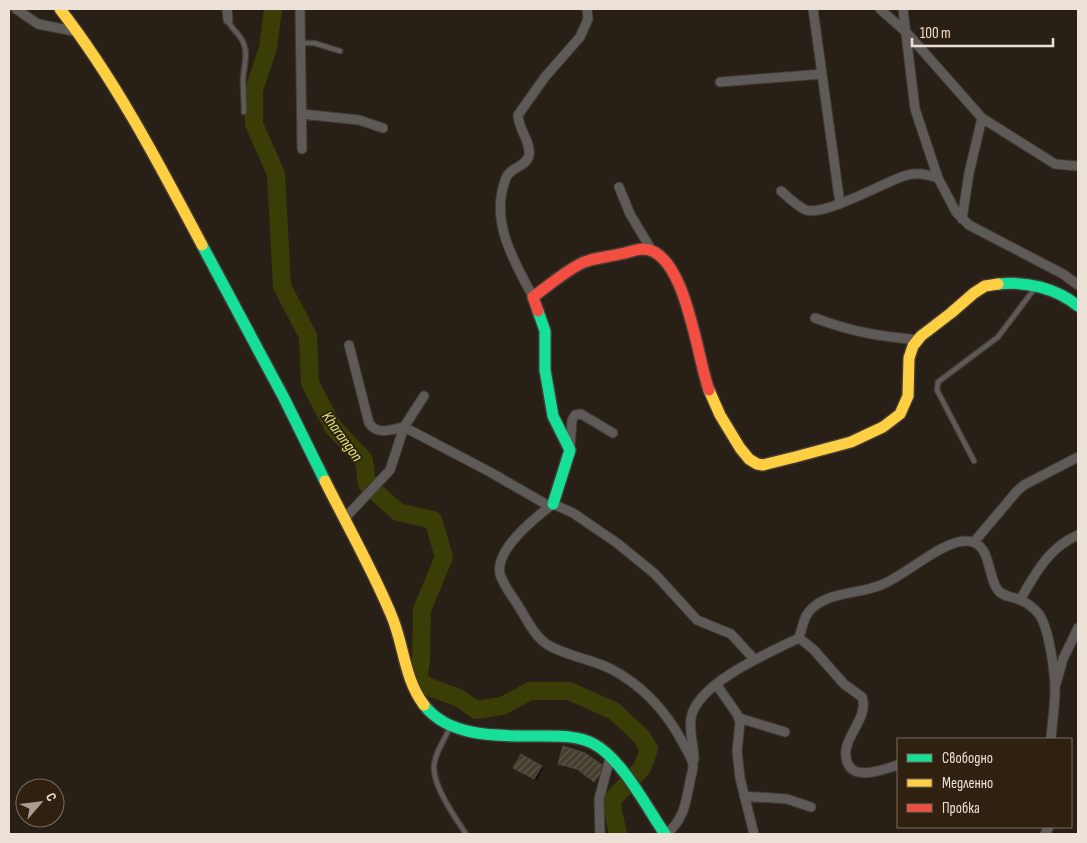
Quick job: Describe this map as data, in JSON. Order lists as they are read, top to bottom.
{
  "water": ["Kharangon"],
  "legend": ["Свободно", "Медленно", "Пробка"],
  "scale_bar": "100 m",
  "north": "top right"
}
